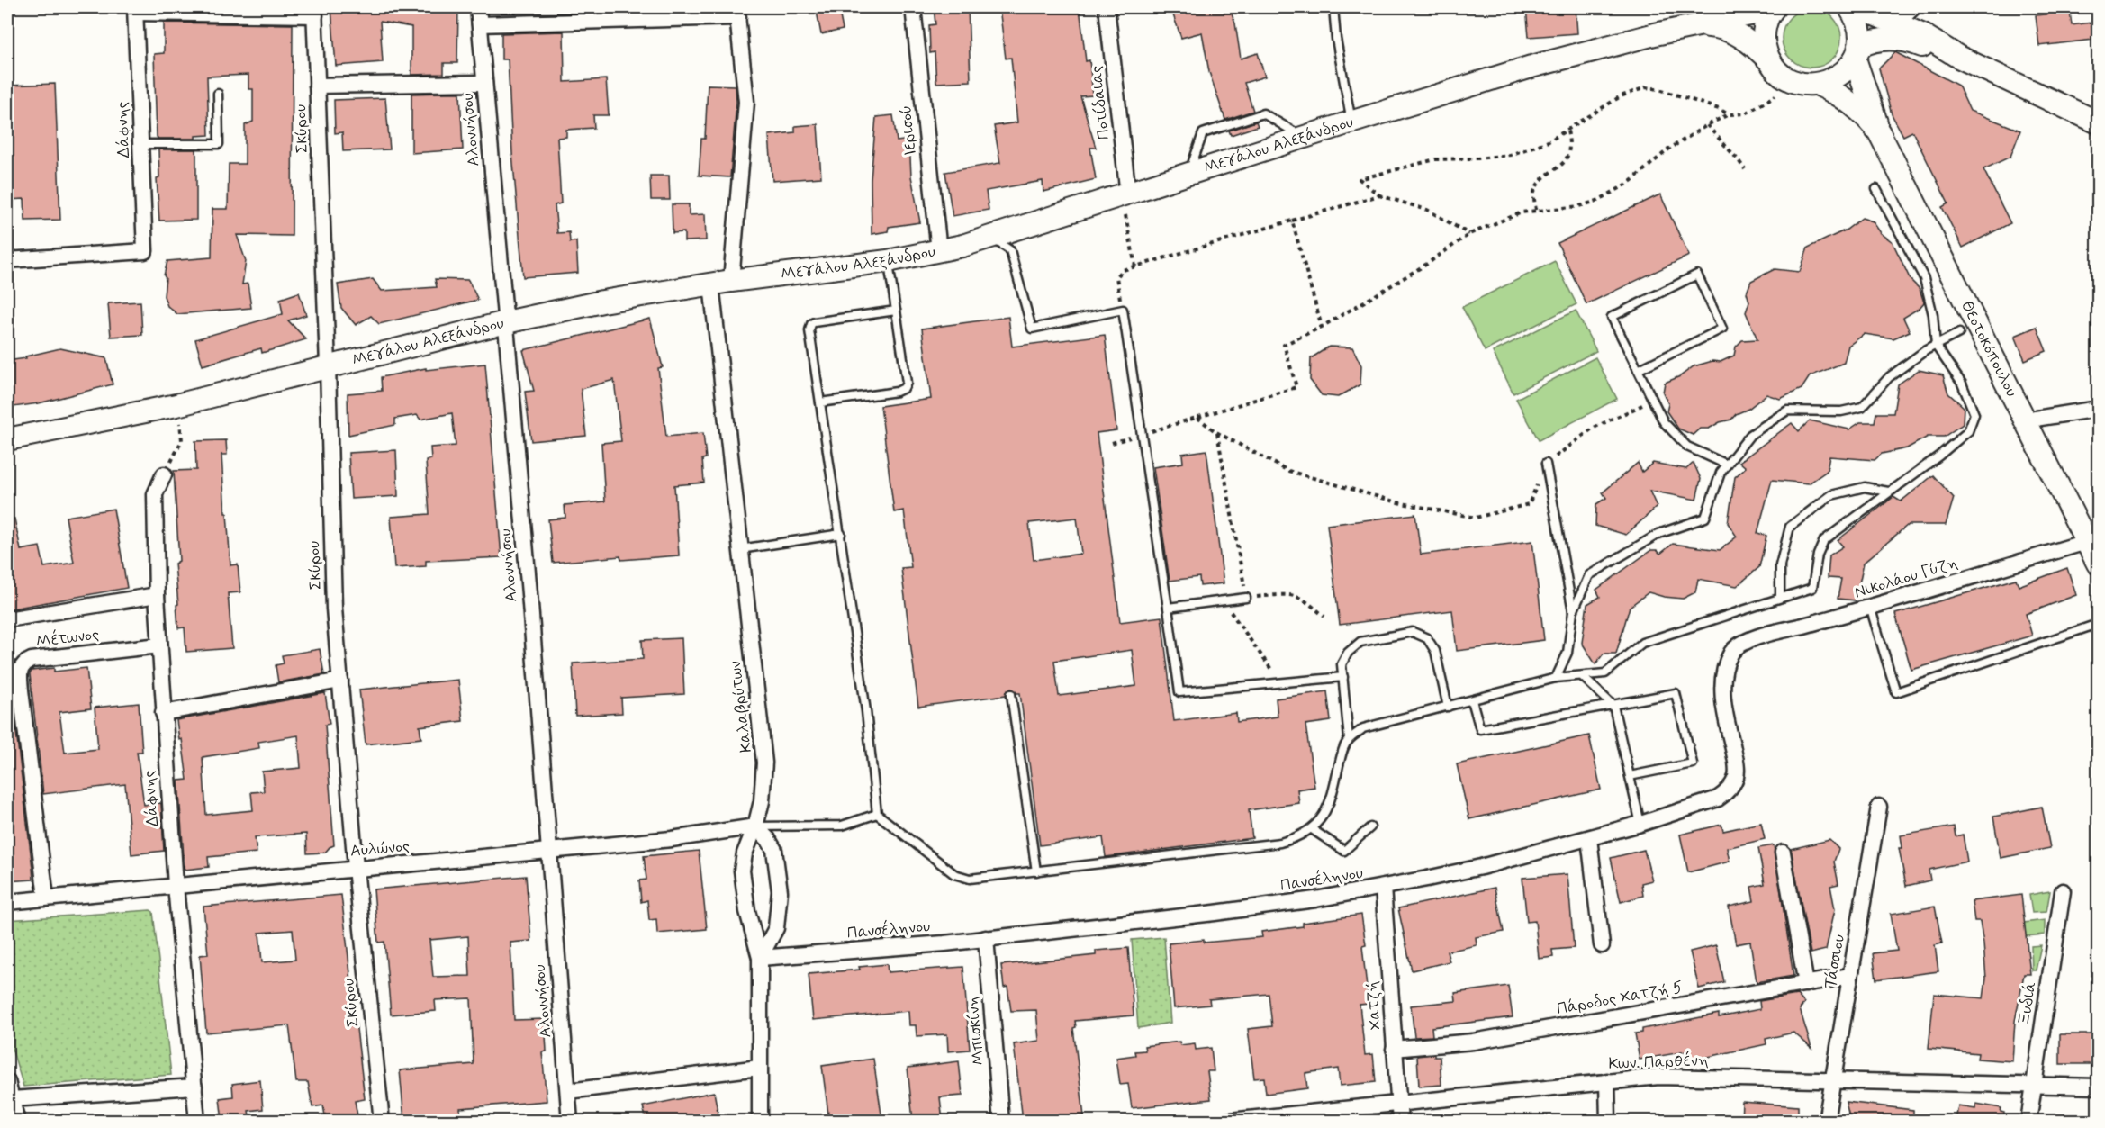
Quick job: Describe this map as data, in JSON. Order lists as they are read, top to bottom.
{
  "streets": {
    "main road": ["Μεγάλου Αλεξάνδρου", "Θεοτοκόπουλου"],
    "street": [
      "Ποτίδαιας",
      "Σκύρου",
      "Δάφνης",
      "Αλοννήσου",
      "Ιερισού",
      "Νικολάου Γύζη",
      "Μέτωνος",
      "Καλαβρύτων",
      "Αυλώνος",
      "Πανσέληνου",
      "Τάσσιου",
      "Πάροδος Χατζή 5",
      "Ξυδιά",
      "Χατζή",
      "Μπισκίνη",
      "Κων. Παρθένη"
    ]
  },
  "crossings": [
    ["Ποτίδαιας", "Μεγάλου Αλεξάνδρου"],
    ["Σκύρου", "Μεγάλου Αλεξάνδρου"],
    ["Σκύρου", "Αυλώνος"],
    ["Δάφνης", "Μέτωνος"],
    ["Δάφνης", "Αυλώνος"],
    ["Αλοννήσου", "Μεγάλου Αλεξάνδρου"],
    ["Αλοννήσου", "Αυλώνος"],
    ["Ιερισού", "Μεγάλου Αλεξάνδρου"],
    ["Μεγάλου Αλεξάνδρου", "Καλαβρύτων"],
    ["Θεοτοκόπουλου", "Νικολάου Γύζη"],
    ["Νικολάου Γύζη", "Πανσέληνου"],
    ["Καλαβρύτων", "Αυλώνος"],
    ["Καλαβρύτων", "Πανσέληνου"],
    ["Πανσέληνου", "Χατζή"],
    ["Πανσέληνου", "Μπισκίνη"],
    ["Τάσσιου", "Πάροδος Χατζή 5"],
    ["Τάσσιου", "Κων. Παρθένη"],
    ["Πάροδος Χατζή 5", "Χατζή"],
    ["Ξυδιά", "Κων. Παρθένη"],
    ["Χατζή", "Κων. Παρθένη"]
  ]
}
